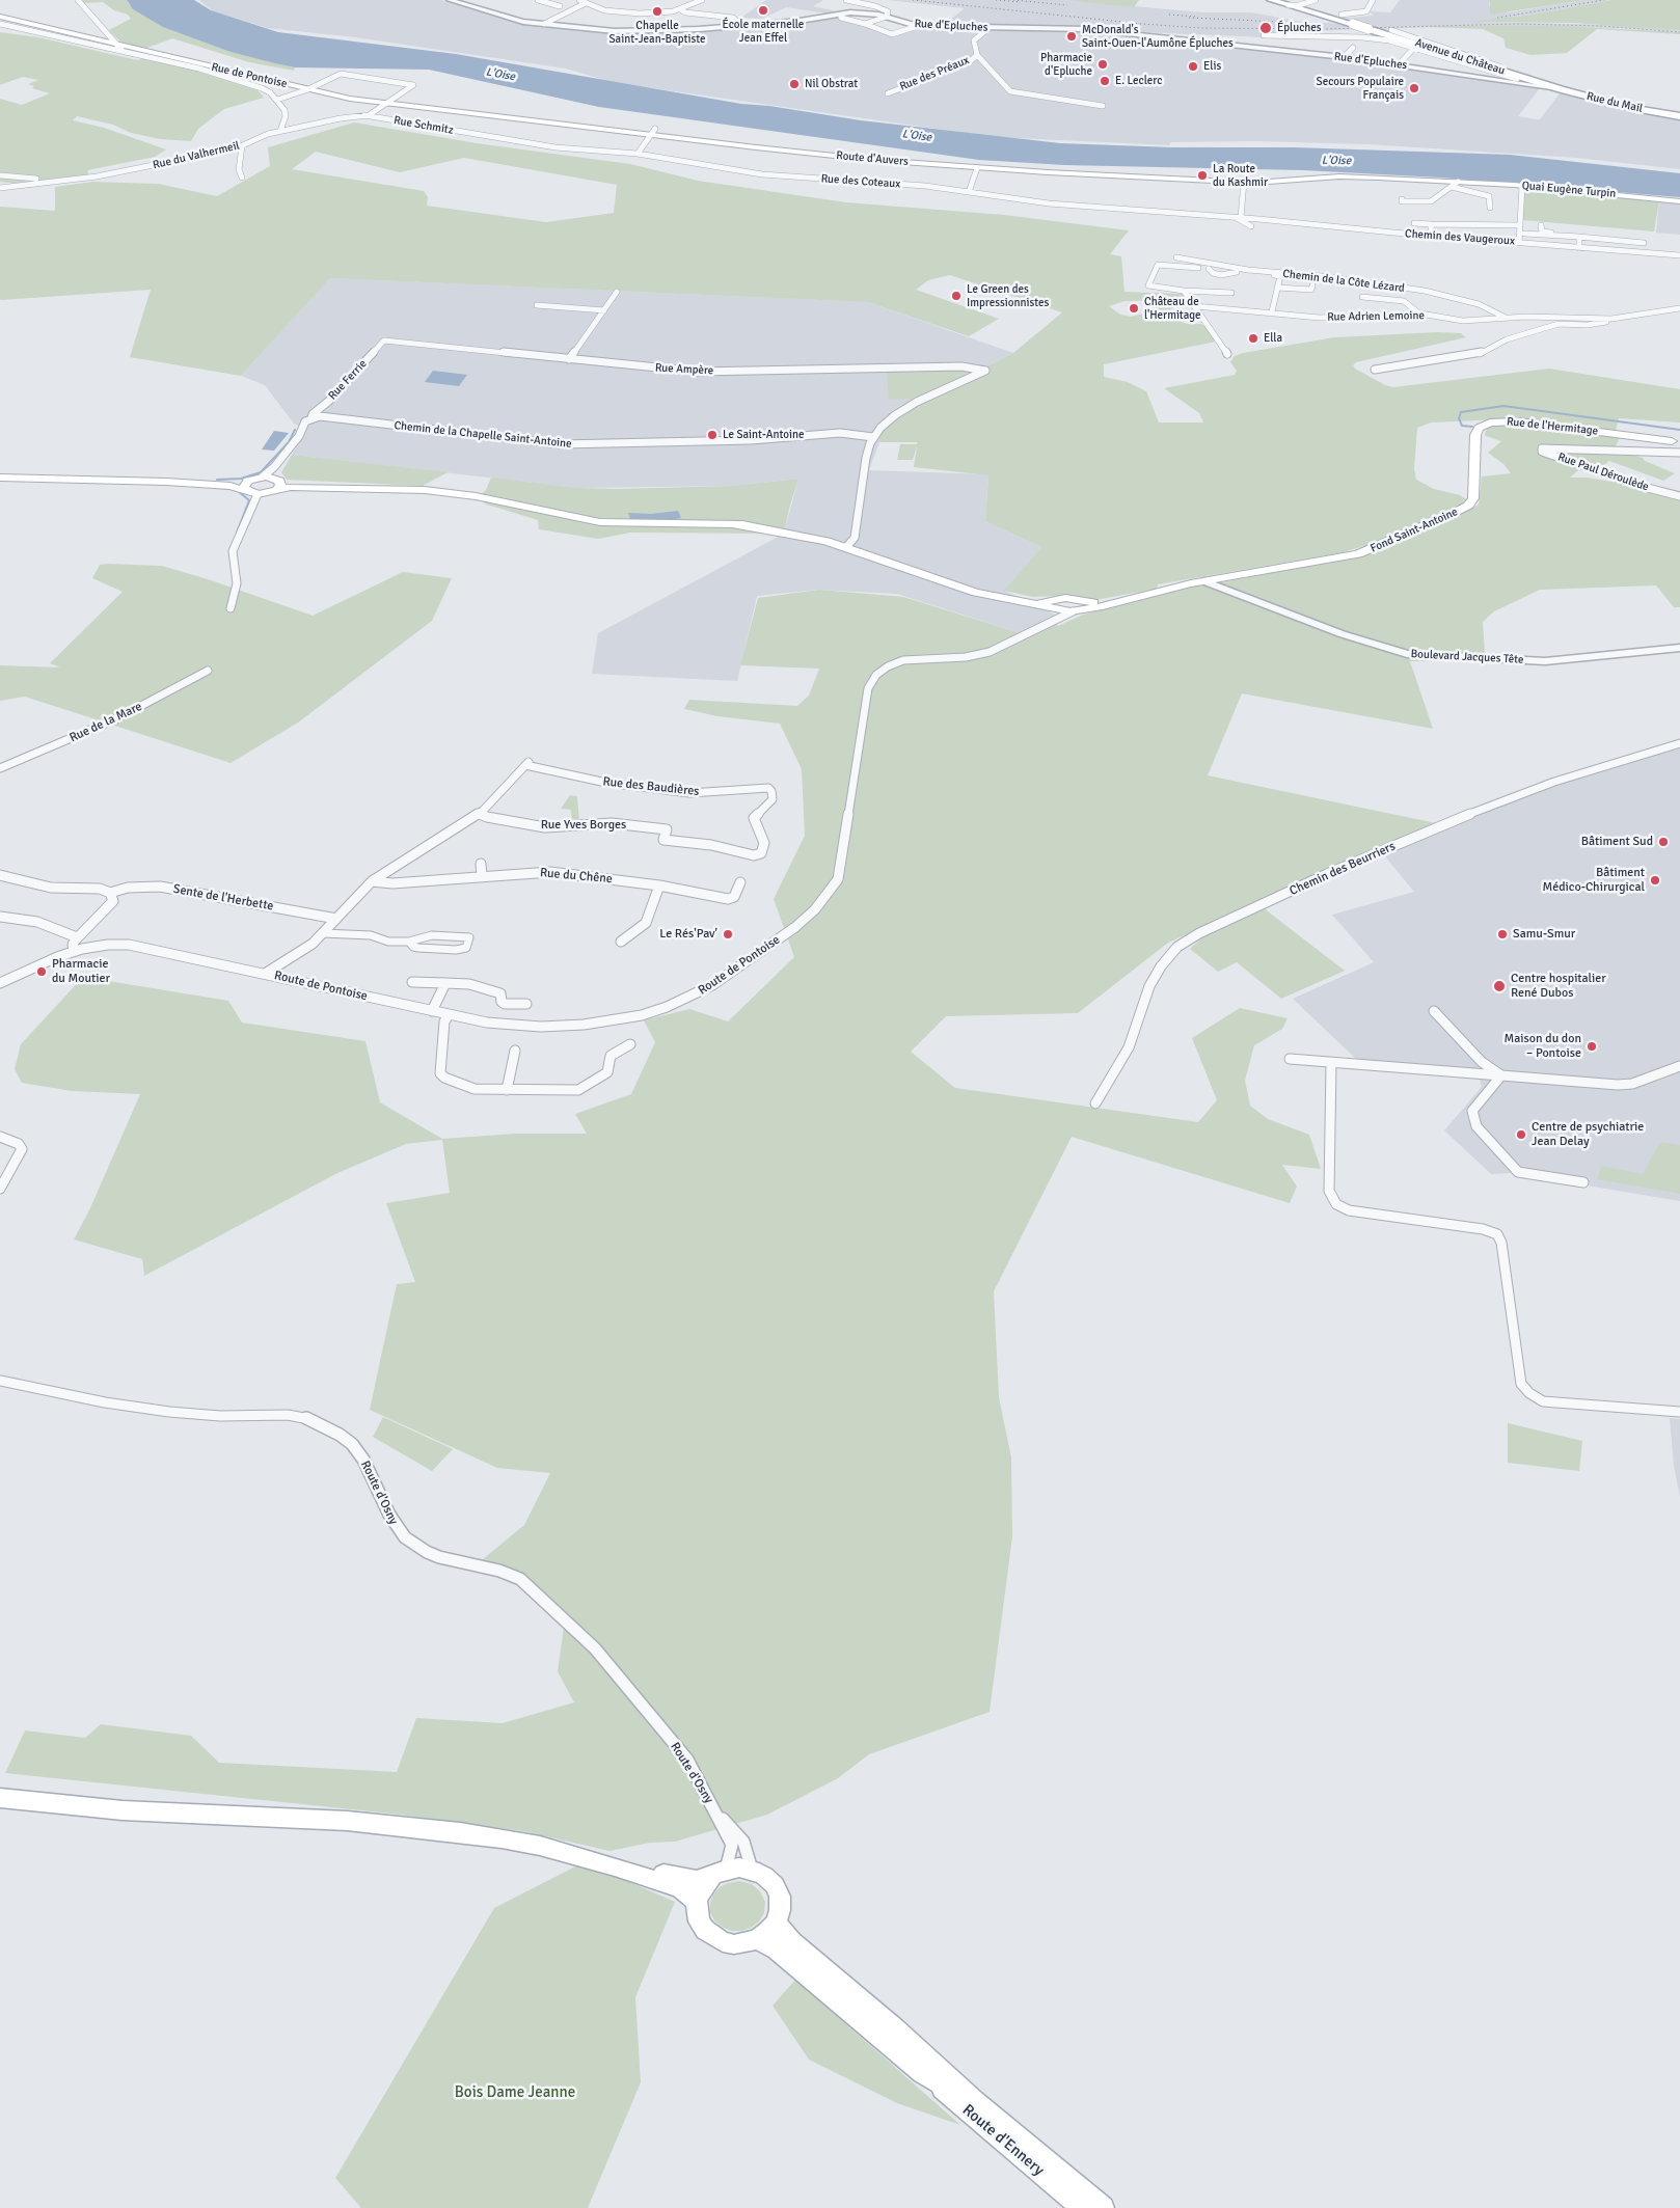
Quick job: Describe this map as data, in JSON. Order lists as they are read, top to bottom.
{
  "streets": {
    "main road": [
      "Avenue du Château",
      "Rue de Pontoise",
      "Rue du Mail",
      "Route d'Auvers",
      "Quai Eugène Turpin",
      "Rue de l'Hermitage",
      "Fond Saint-Antoine",
      "Route d'Ennery"
    ],
    "street": [
      "Rue d'Epluches",
      "Rue des Préaux",
      "Rue Schmitz",
      "Rue du Valhermeil",
      "Rue des Coteaux",
      "Chemin des Vaugeroux",
      "Chemin de la Côte Lézard",
      "Rue Adrien Lemoine",
      "Rue Ampère",
      "Rue Ferrie",
      "Chemin de la Chapelle Saint-Antoine",
      "Rue Paul Déroulède",
      "Boulevard Jacques Tête",
      "Rue de la Mare",
      "Rue des Baudières",
      "Rue Yves Borges",
      "Chemin des Beurriers",
      "Rue du Chêne",
      "Sente de l'Herbette",
      "Route de Pontoise",
      "Route d'Osny"
    ]
  },
  "crossings": [
    ["Rue d'Epluches", "Avenue du Château"],
    ["Rue d'Epluches", "Rue des Préaux"],
    ["Avenue du Château", "Rue du Mail"],
    ["Rue de Pontoise", "Rue du Valhermeil"],
    ["Rue de Pontoise", "Route d'Auvers"],
    ["Rue Schmitz", "Rue du Valhermeil"],
    ["Rue Schmitz", "Rue des Coteaux"],
    ["Route d'Auvers", "Quai Eugène Turpin"],
    ["Rue des Coteaux", "Chemin des Vaugeroux"],
    ["Chemin de la Côte Lézard", "Rue Adrien Lemoine"],
    ["Rue Ampère", "Rue Ferrie"],
    ["Rue Ampère", "Chemin de la Chapelle Saint-Antoine"],
    ["Rue Ferrie", "Chemin de la Chapelle Saint-Antoine"],
    ["Rue de l'Hermitage", "Fond Saint-Antoine"],
    ["Fond Saint-Antoine", "Boulevard Jacques Tête"],
    ["Rue des Baudières", "Rue Yves Borges"]
  ],
  "water": ["L'Oise"],
  "parks": ["Bois Dame Jeanne"],
  "places": [
    "École maternelle Jean Effel",
    "Chapelle Saint-Jean-Baptiste",
    "Épluches",
    "McDonald's Saint-Ouen-l'Aumône Épluches",
    "Pharmacie d'Epluche",
    "Elis",
    "E. Leclerc",
    "Nil Obstrat",
    "Secours Populaire Français",
    "La Route du Kashmir",
    "Le Green des Impressionnistes",
    "Château de l'Hermitage",
    "Ella",
    "Le Saint-Antoine",
    "Bâtiment Sud",
    "Bâtiment Médico-Chirurgical",
    "Le Rés'Pav'",
    "Samu-Smur",
    "Pharmacie du Moutier",
    "Centre hospitalier René Dubos",
    "Maison du don – Pontoise",
    "Centre de psychiatrie Jean Delay"
  ]
}
